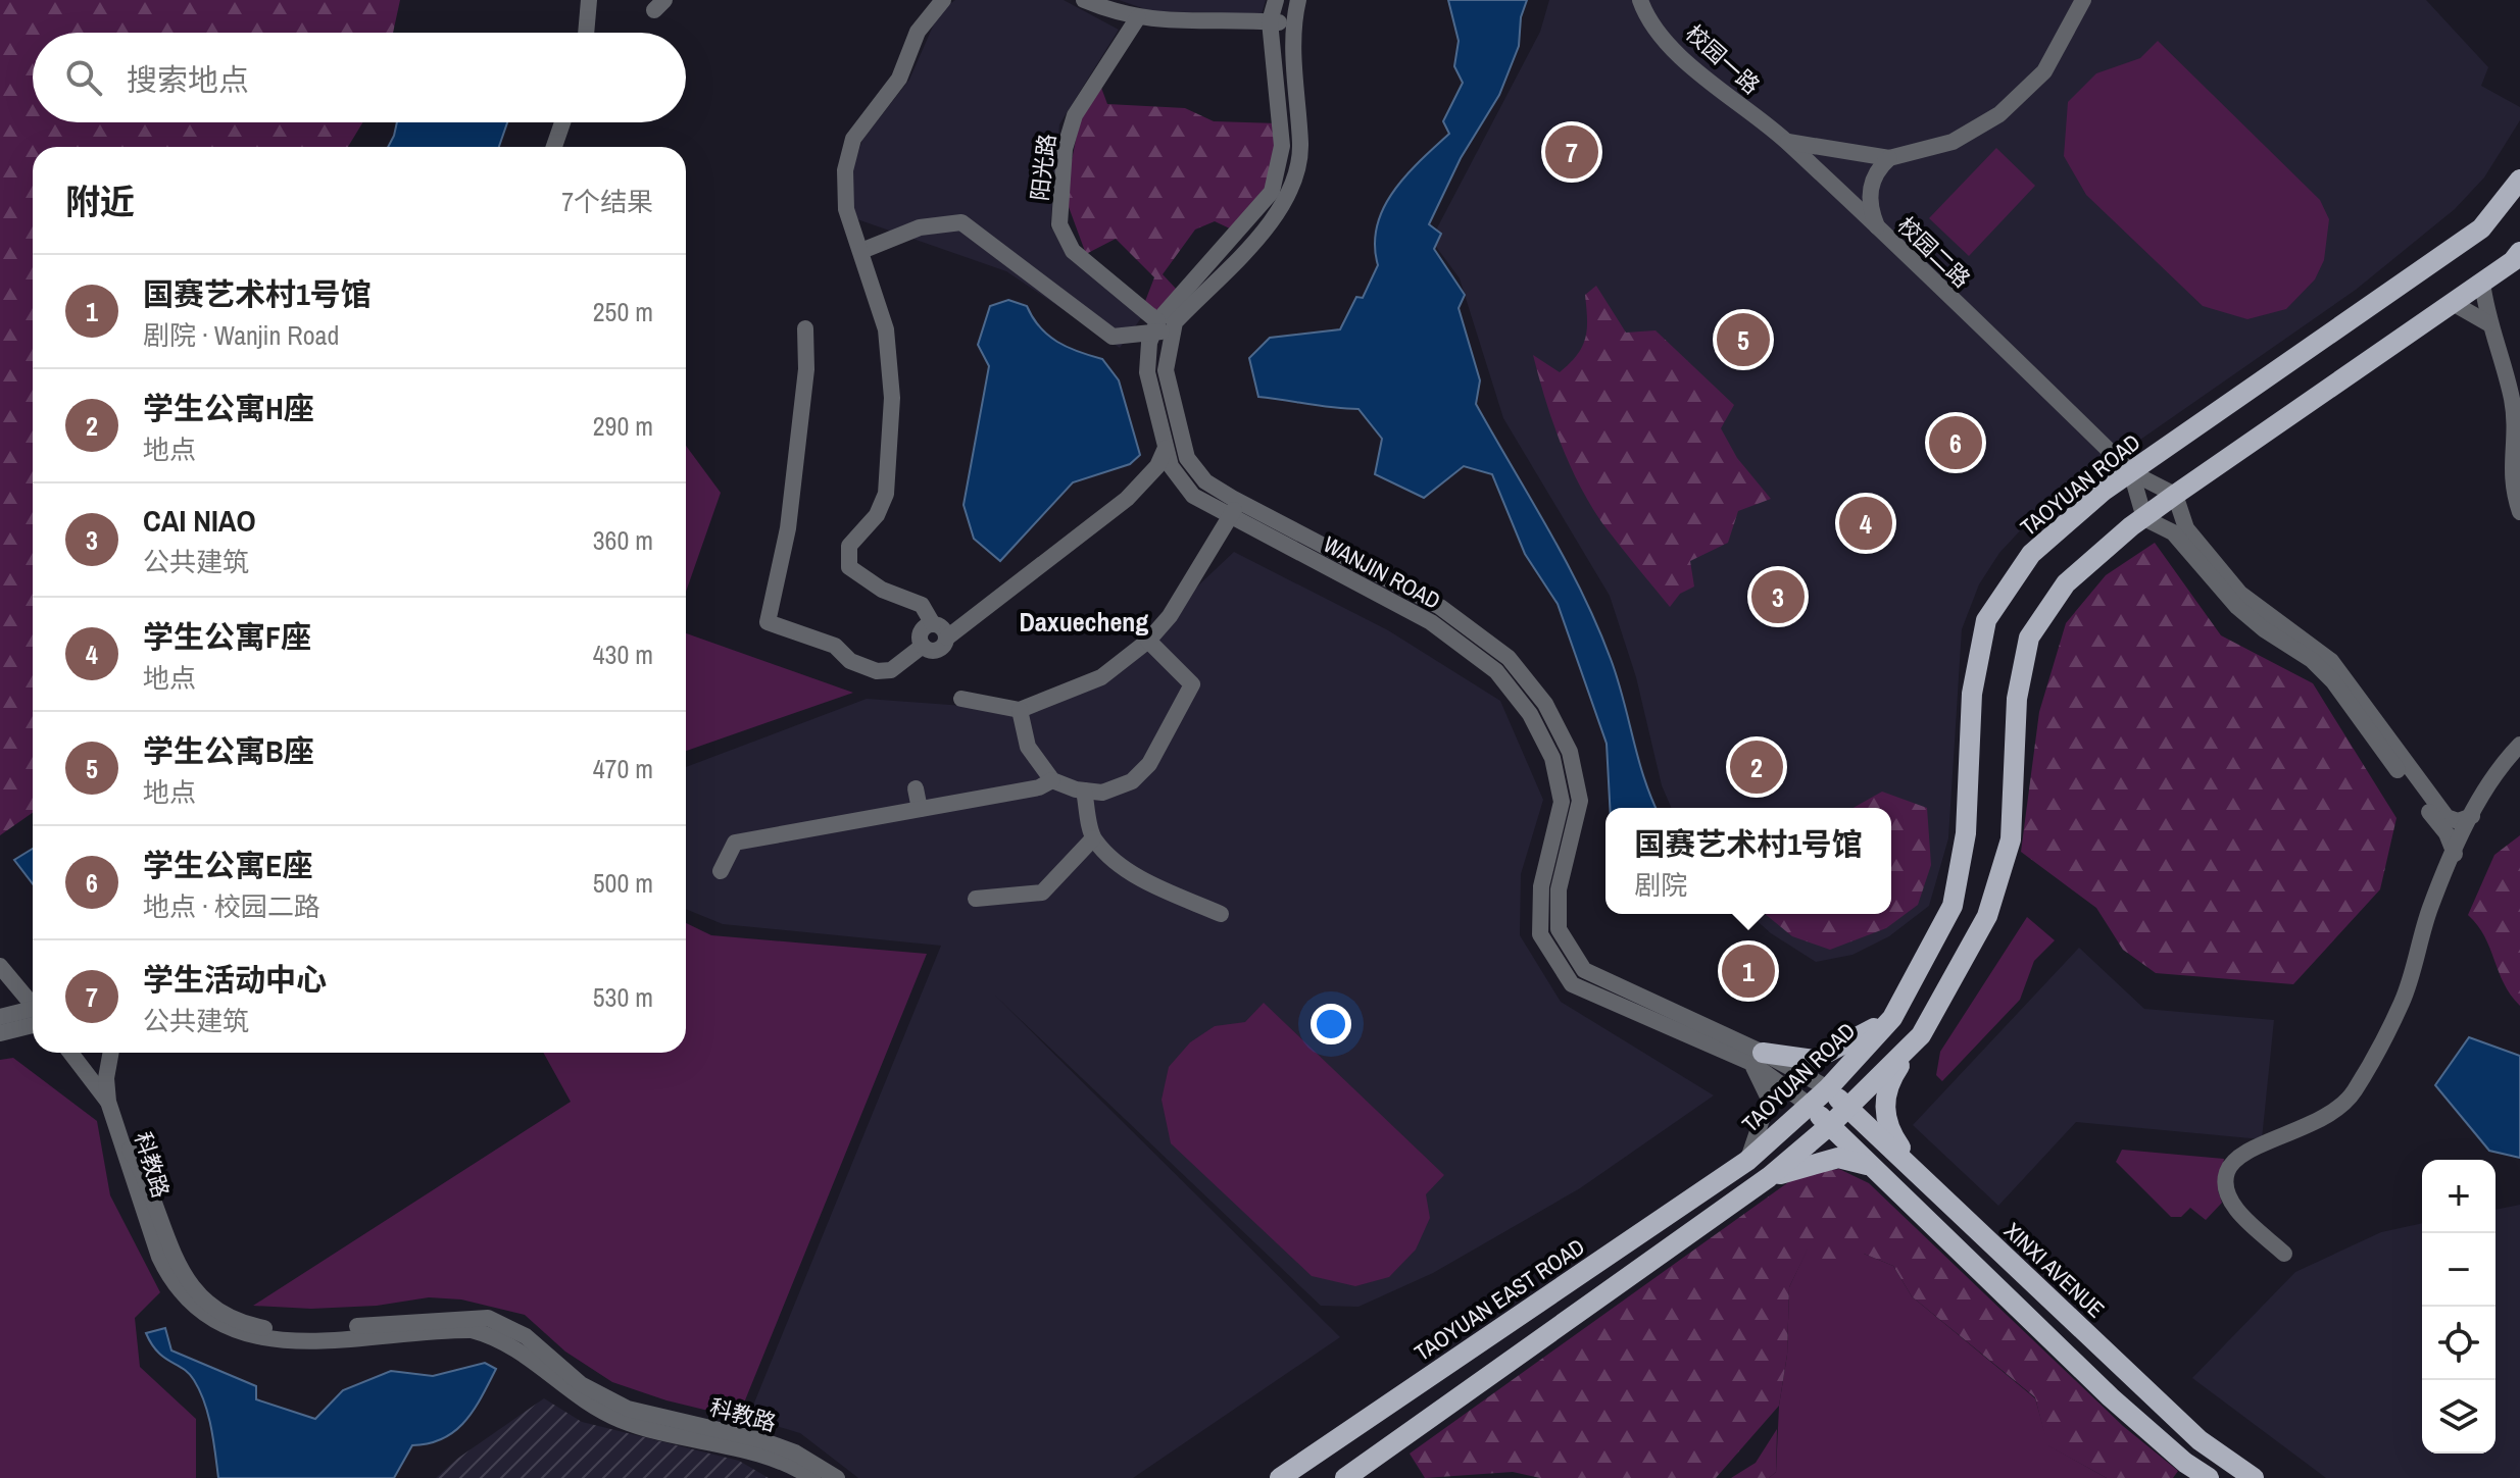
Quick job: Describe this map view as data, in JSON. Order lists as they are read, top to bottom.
{
  "streets": {
    "main road": ["TAOYUAN ROAD", "XINXI AVENUE", "TAOYUAN EAST ROAD"],
    "street": [
      "校园一路",
      "阳光路",
      "校园二路",
      "WANJIN ROAD",
      "科教路"
    ]
  },
  "crossings": [
    ["校园一路", "校园二路"],
    ["阳光路", "WANJIN ROAD"],
    ["校园二路", "TAOYUAN ROAD"],
    ["TAOYUAN ROAD", "WANJIN ROAD"],
    ["TAOYUAN ROAD", "XINXI AVENUE"],
    ["TAOYUAN ROAD", "TAOYUAN EAST ROAD"],
    ["WANJIN ROAD", "XINXI AVENUE"]
  ],
  "districts": ["Daxuecheng"],
  "page": {
    "search": "搜索地点",
    "pins": [
      "7",
      "5",
      "6",
      "4",
      "3",
      "2",
      "1"
    ],
    "heading": ["附近", "7个结果"],
    "list": [
      {
        "mark": "1",
        "name": "国赛艺术村1号馆",
        "note": "剧院 · Wanjin Road",
        "value": "250 m"
      },
      {
        "mark": "2",
        "name": "学生公寓H座",
        "note": "地点",
        "value": "290 m"
      },
      {
        "mark": "3",
        "name": "CAI NIAO",
        "note": "公共建筑",
        "value": "360 m"
      },
      {
        "mark": "4",
        "name": "学生公寓F座",
        "note": "地点",
        "value": "430 m"
      },
      {
        "mark": "5",
        "name": "学生公寓B座",
        "note": "地点",
        "value": "470 m"
      },
      {
        "mark": "6",
        "name": "学生公寓E座",
        "note": "地点 · 校园二路",
        "value": "500 m"
      },
      {
        "mark": "7",
        "name": "学生活动中心",
        "note": "公共建筑",
        "value": "530 m"
      }
    ],
    "popup": ["国赛艺术村1号馆", "剧院"],
    "map_buttons": ["+", "−"]
  }
}
